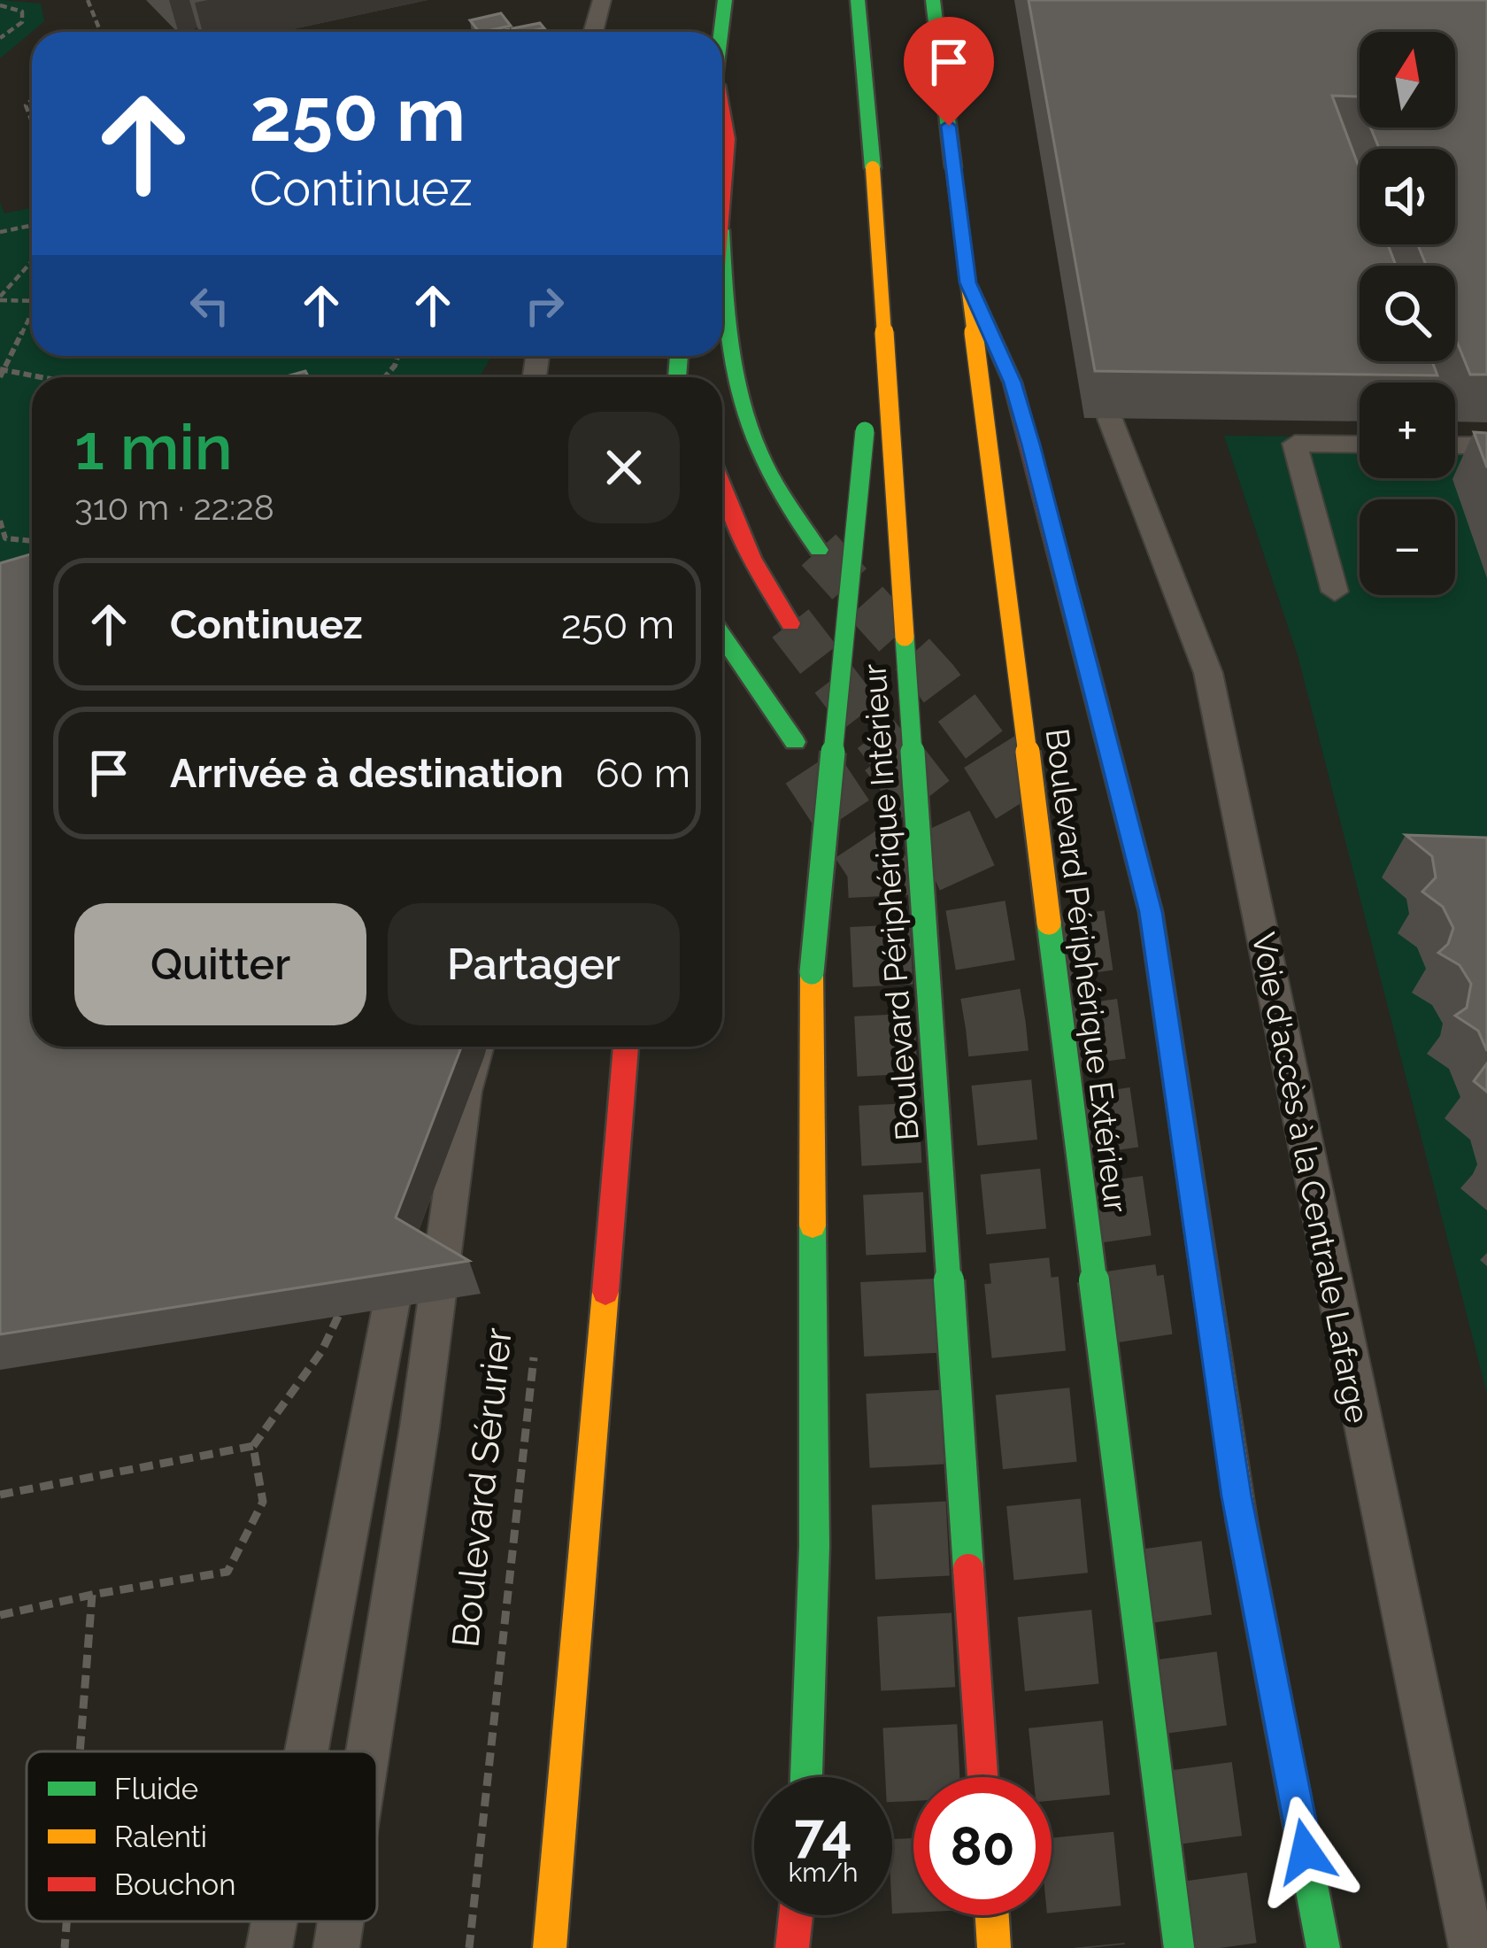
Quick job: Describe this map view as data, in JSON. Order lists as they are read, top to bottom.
{
  "streets": {
    "main road": ["Boulevard Périphérique Intérieur", "Boulevard Périphérique Extérieur"],
    "lane": ["Voie d'accès à la Centrale Lafarge"],
    "path": ["Boulevard Sérurier"]
  },
  "legend": ["Fluide", "Ralenti", "Bouchon"],
  "north": "top",
  "page": {
    "map_buttons": ["+", "−"],
    "turn": ["250 m", "Continuez"],
    "heading": ["1 min", "310 m · 22:28"],
    "list": [
      {
        "name": "Continuez",
        "value": "250 m"
      },
      {
        "name": "Arrivée à destination",
        "value": "60 m"
      }
    ],
    "buttons": ["Quitter", "Partager"],
    "speed": "74 km/h",
    "limit": "80"
  }
}
